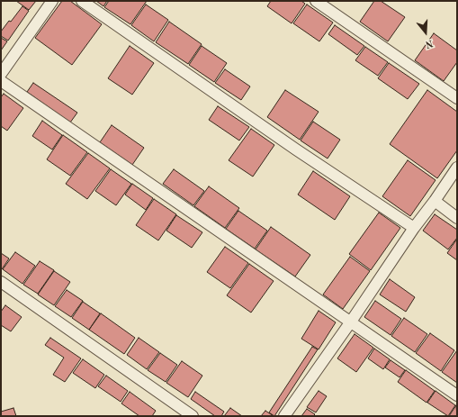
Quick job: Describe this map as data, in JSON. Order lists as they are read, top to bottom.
{
  "north": "bottom"
}
